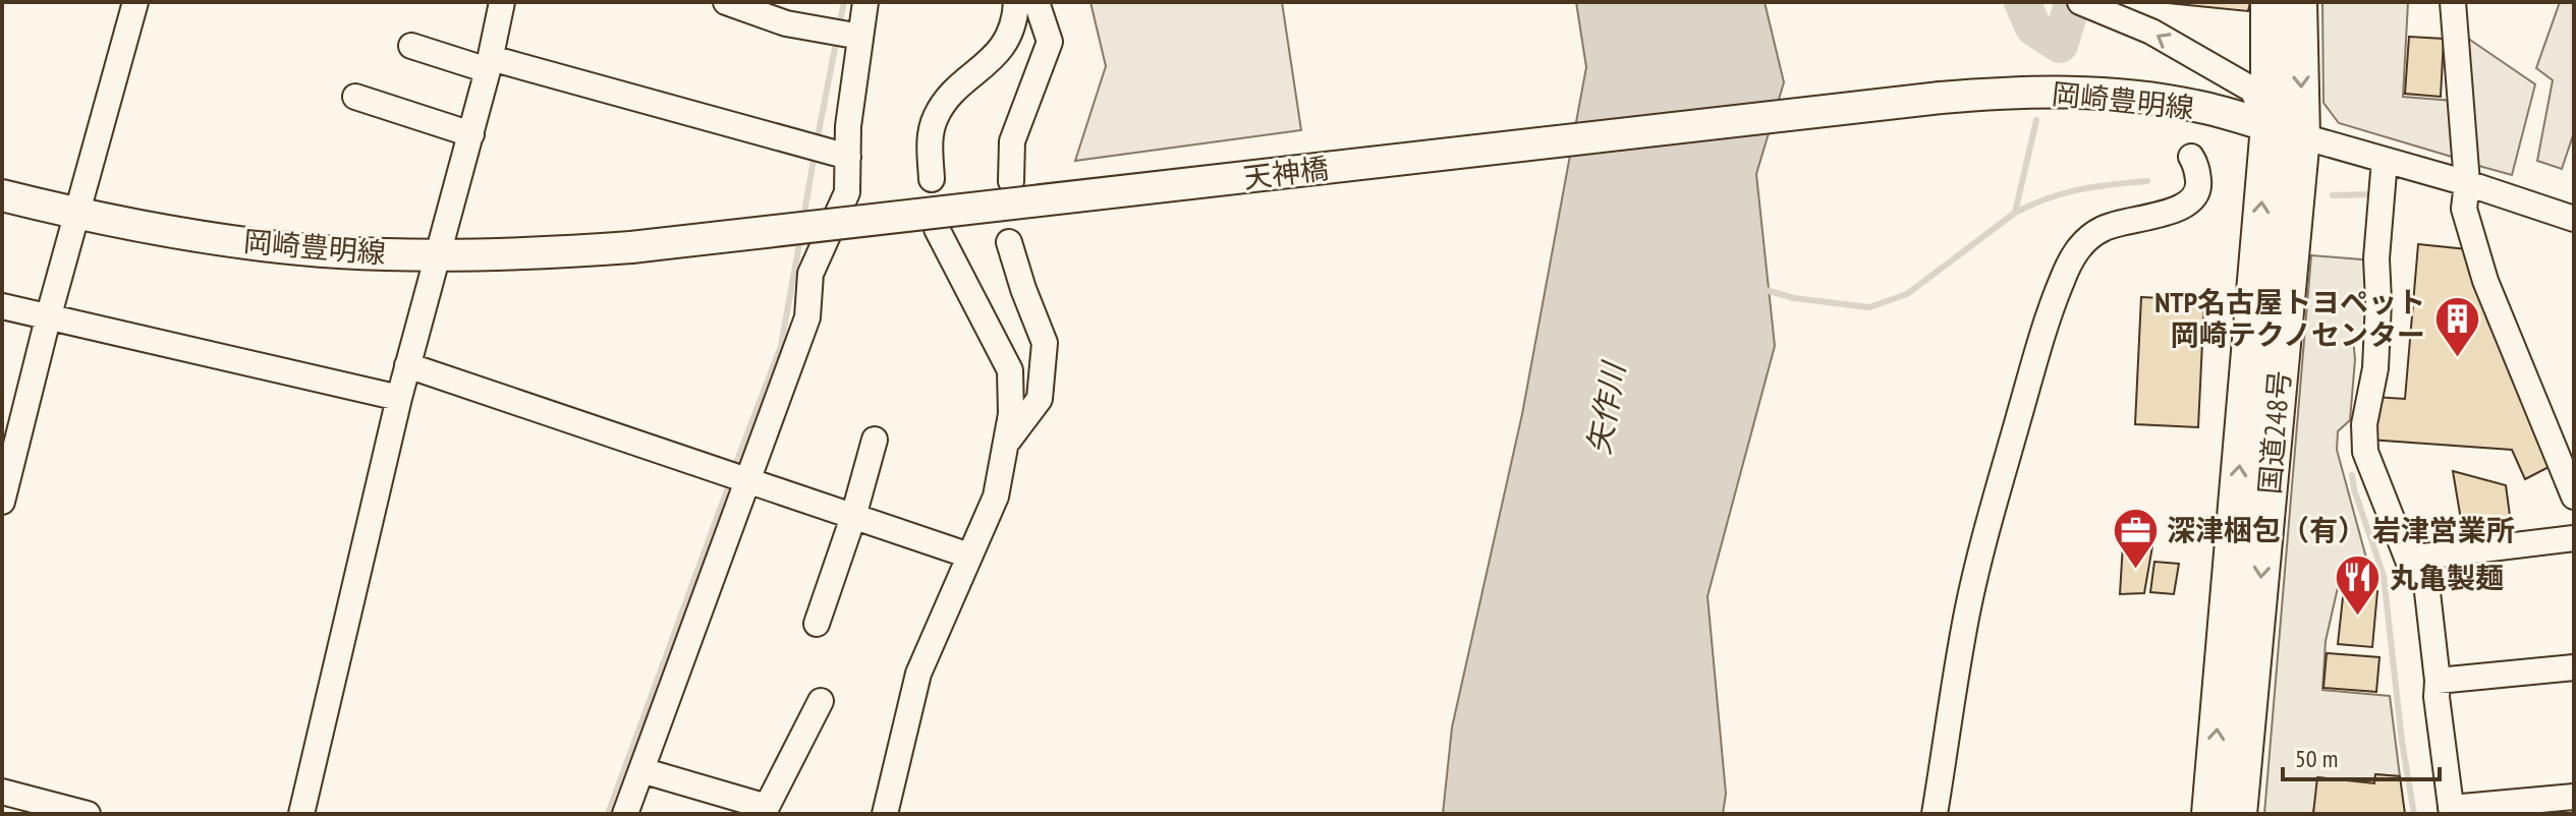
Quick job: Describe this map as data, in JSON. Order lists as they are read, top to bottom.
{
  "streets": {
    "highway": ["国道248号"],
    "main road": ["岡崎豊明線", "天神橋"]
  },
  "crossings": [
    ["岡崎豊明線", "天神橋"],
    ["岡崎豊明線", "国道248号"]
  ],
  "water": ["矢作川"],
  "places": {
    "building": ["NTP名古屋トヨペット 岡崎テクノセンター"],
    "office": ["深津梱包（有） 岩津営業所"],
    "restaurant": ["丸亀製麺"]
  },
  "scale_bar": "50 m"
}
